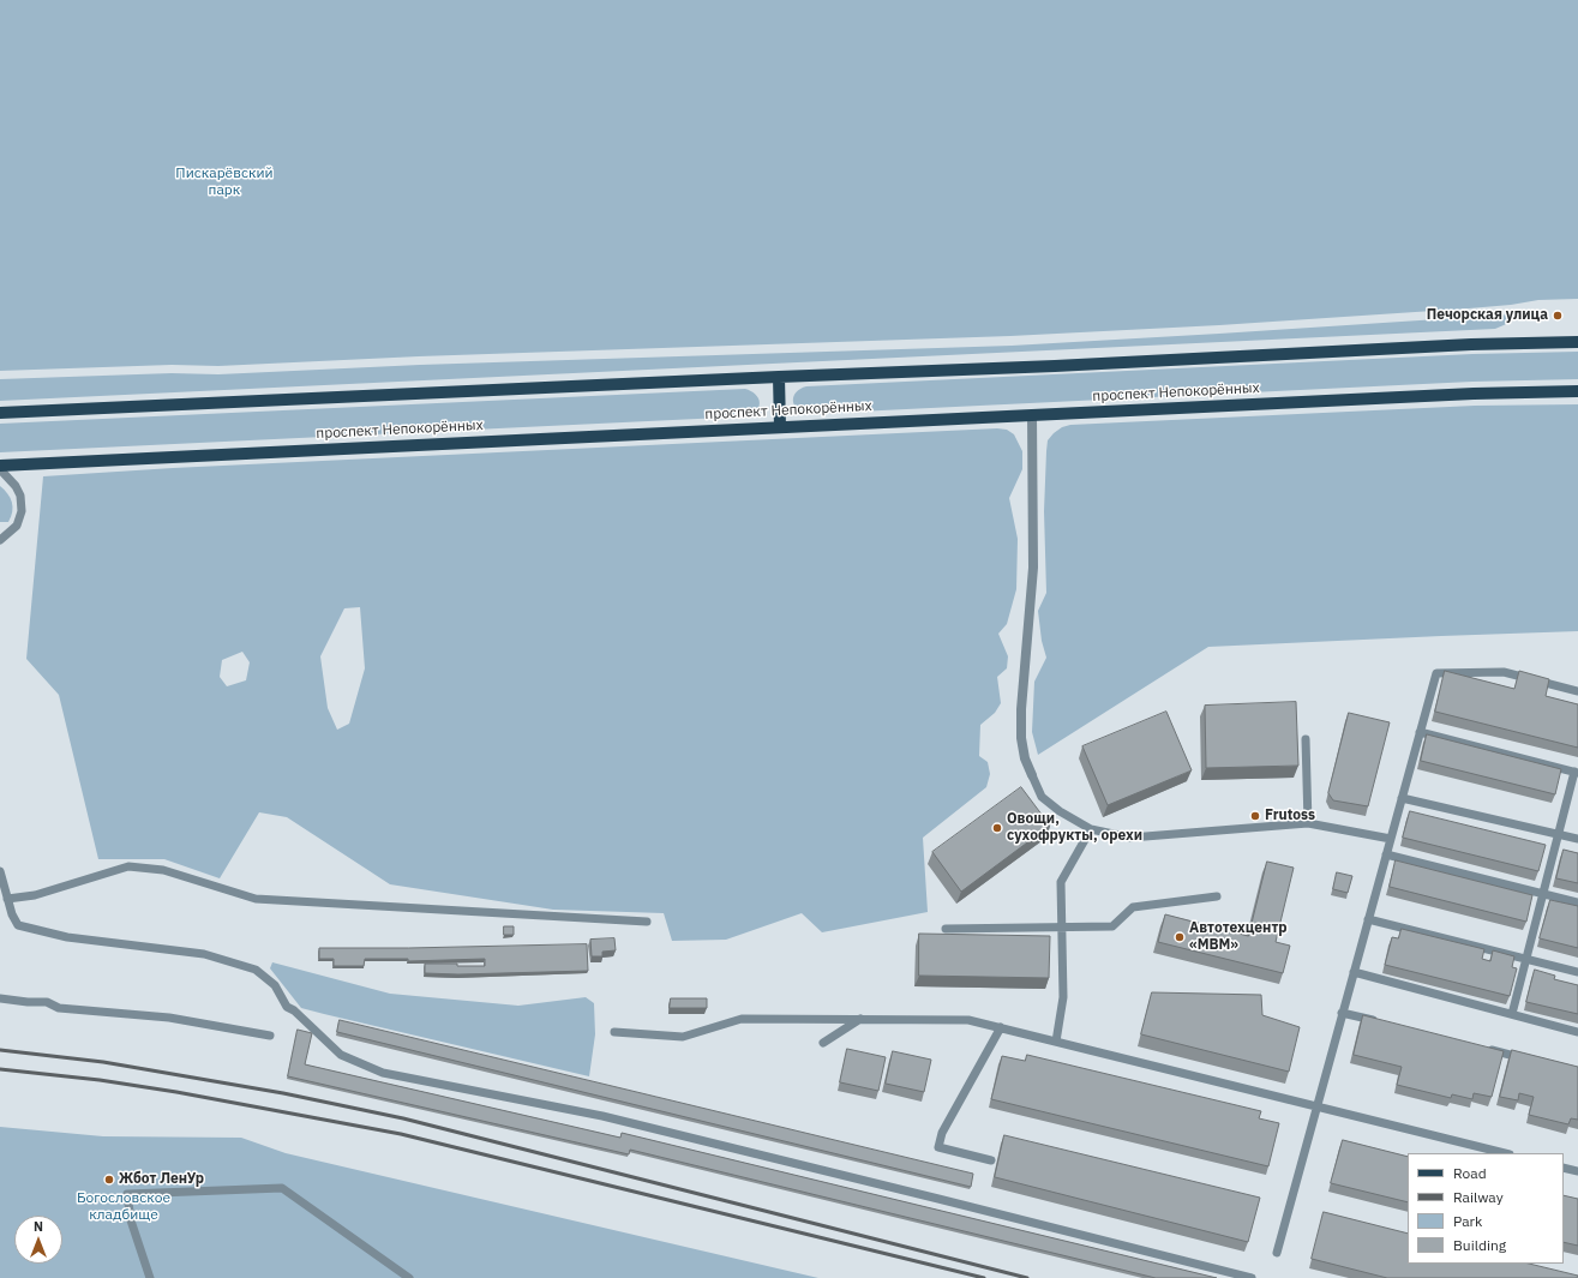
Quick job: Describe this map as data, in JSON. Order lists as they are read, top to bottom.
{
  "streets": {
    "main road": ["проспект Непокорённых"]
  },
  "parks": ["Пискарёвский парк", "Богословское кладбище"],
  "places": [
    "Печорская улица",
    "Frutoss",
    "Овощи, сухофрукты, орехи",
    "Автотехцентр «МВМ»",
    "Жбот ЛенУр"
  ],
  "legend": [
    "Road",
    "Railway",
    "Park",
    "Building"
  ],
  "north": "top"
}
